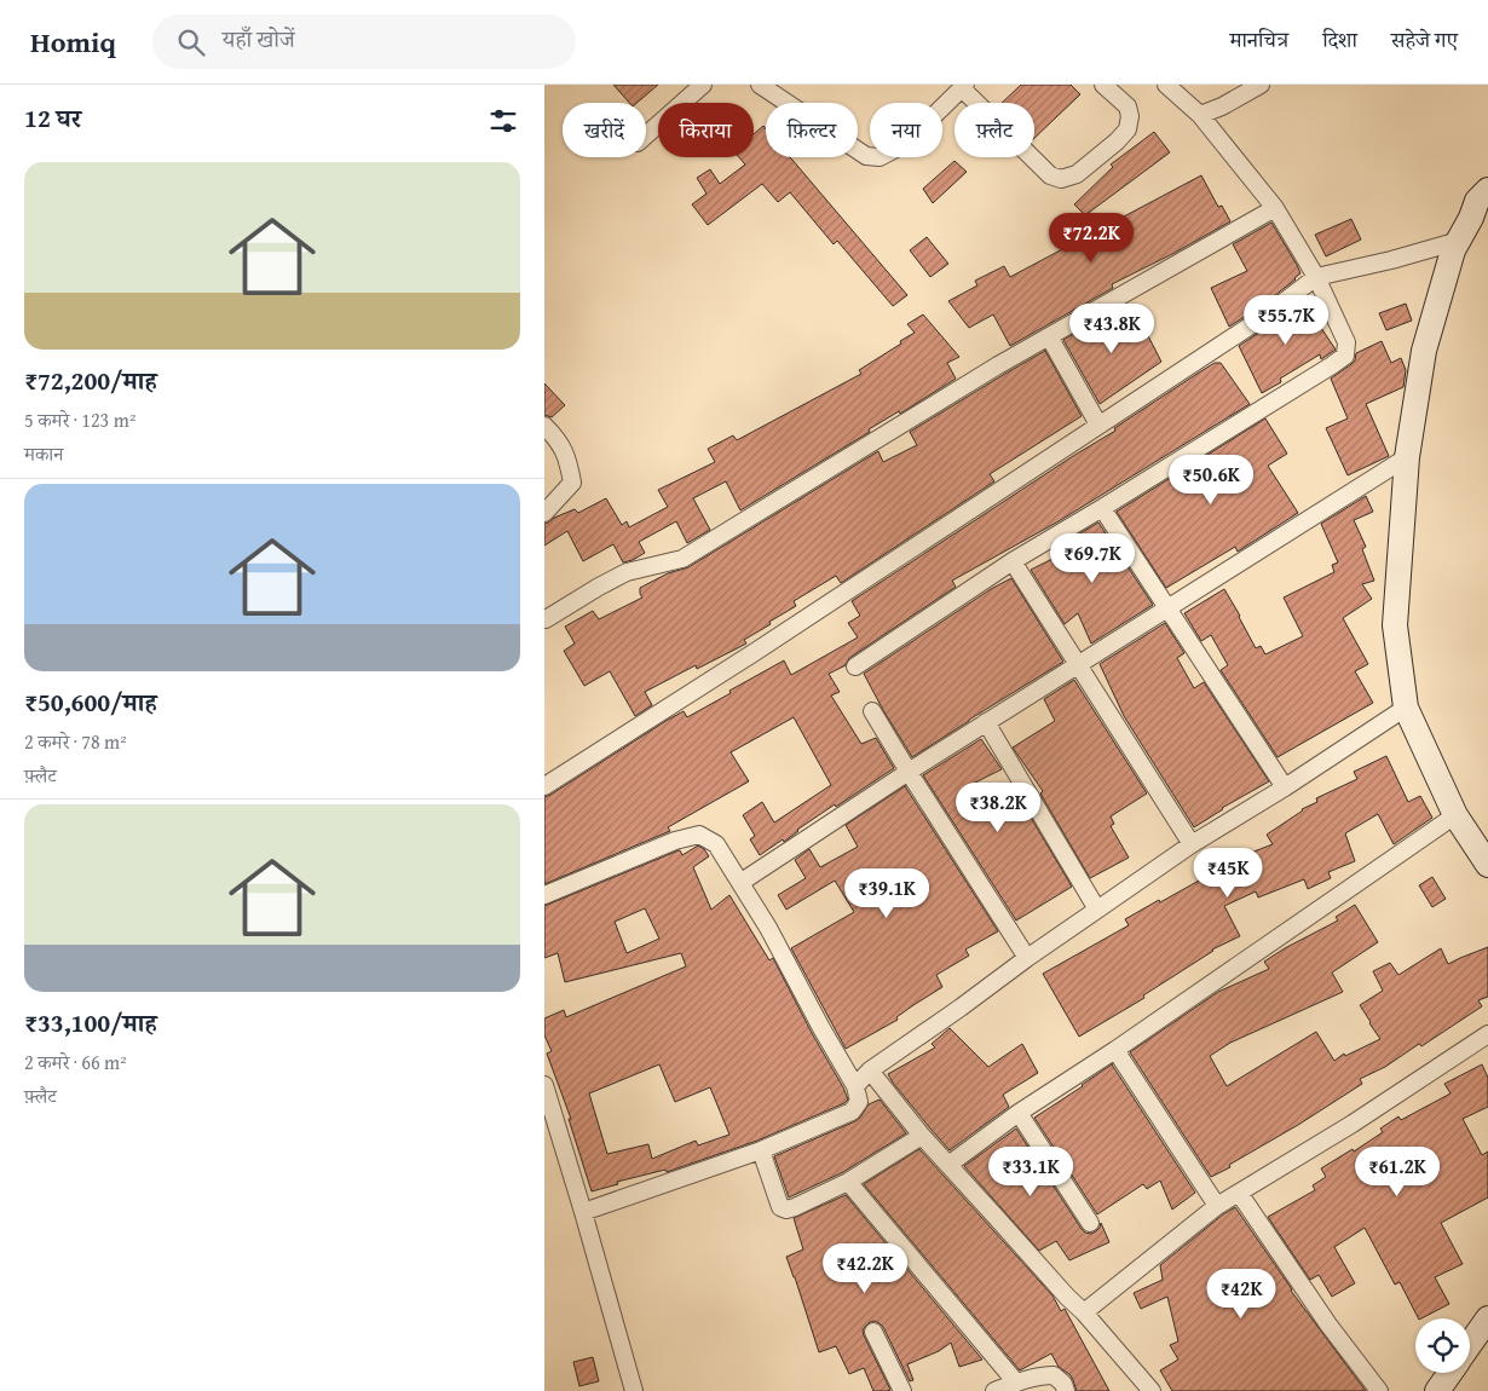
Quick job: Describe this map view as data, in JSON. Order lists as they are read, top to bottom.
{
  "page": {
    "header": "Homiq",
    "search": "यहाँ खोजें",
    "nav": ["मानचित्र", "दिशा", "सहेजे गए"],
    "heading": "12 घर",
    "chip": [
      "खरीदें",
      "किराया",
      "फ़िल्टर",
      "नया",
      "फ़्लैट"
    ],
    "list": [
      {
        "name": "₹72,200/माह",
        "note": "5 कमरे · 123 m² · मकान"
      },
      {
        "name": "₹50,600/माह",
        "note": "2 कमरे · 78 m² · फ़्लैट"
      },
      {
        "name": "₹33,100/माह",
        "note": "2 कमरे · 66 m² · फ़्लैट"
      }
    ],
    "price": [
      "₹72.2K",
      "₹55.7K",
      "₹43.8K",
      "₹50.6K",
      "₹69.7K",
      "₹38.2K",
      "₹45K",
      "₹39.1K",
      "₹33.1K",
      "₹61.2K",
      "₹42.2K",
      "₹42K"
    ]
  }
}
